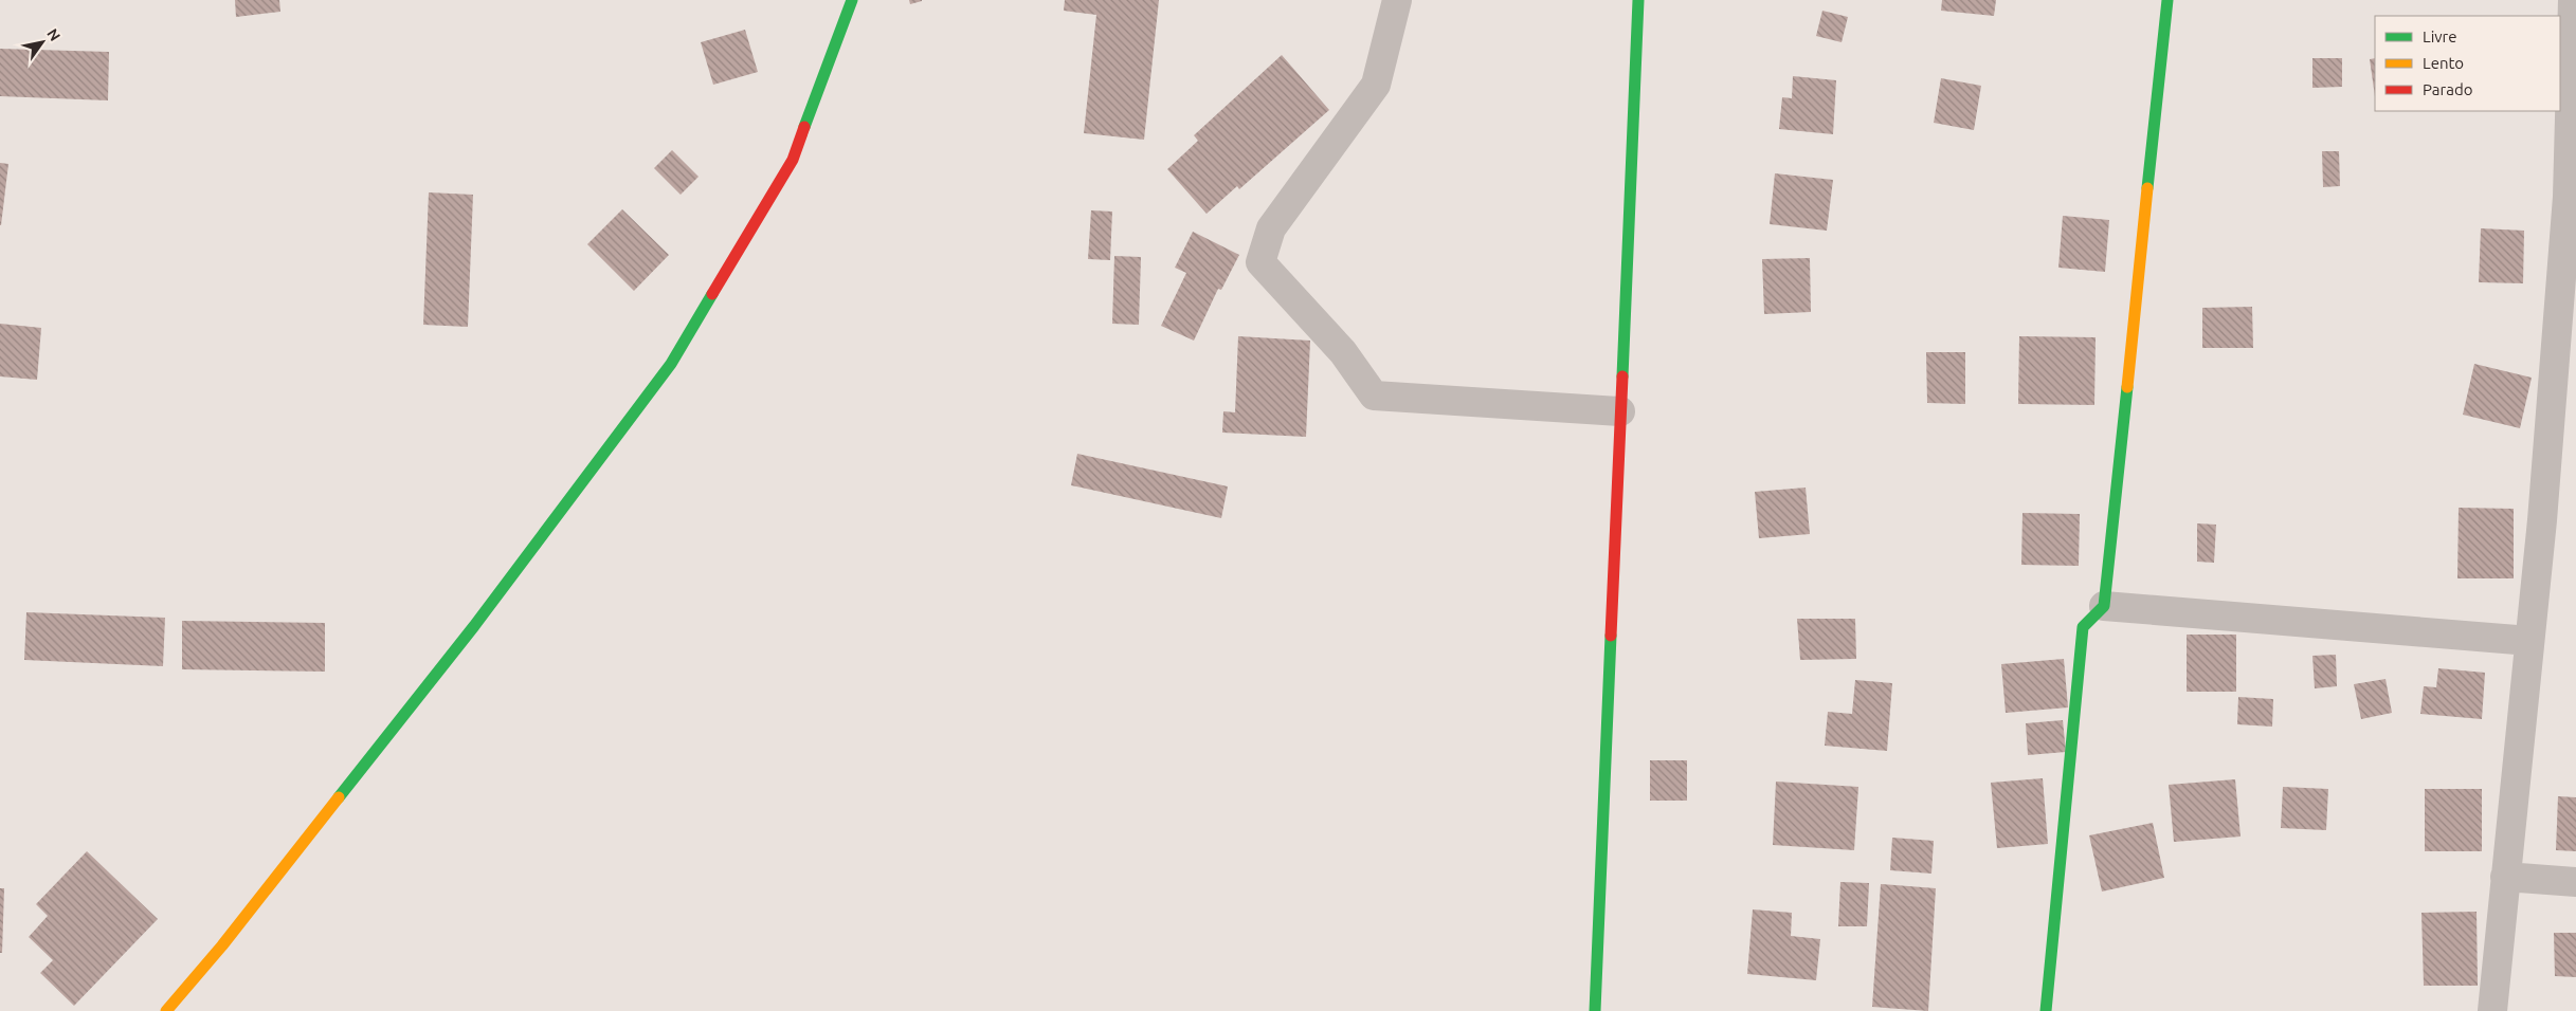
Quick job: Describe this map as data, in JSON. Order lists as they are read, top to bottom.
{
  "legend": ["Livre", "Lento", "Parado"],
  "north": "top right"
}
